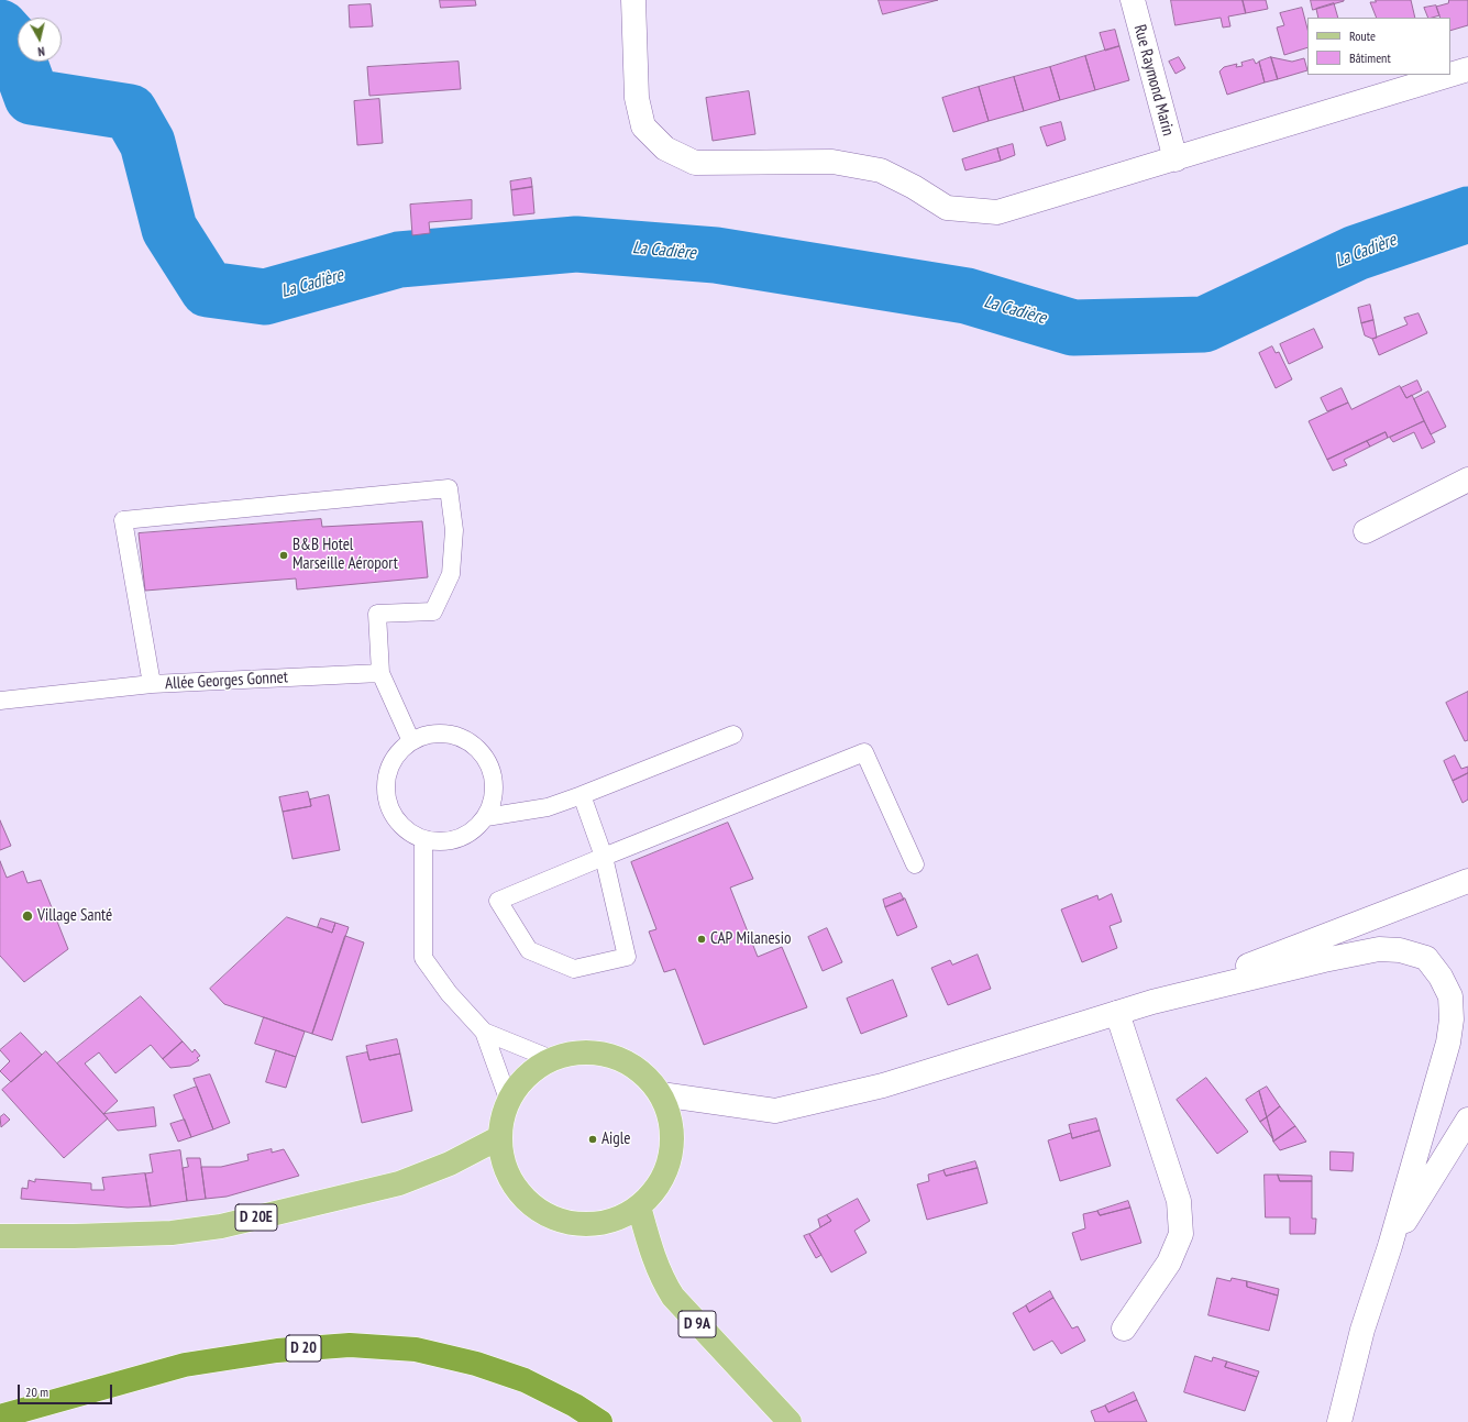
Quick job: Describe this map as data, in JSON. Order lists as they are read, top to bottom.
{
  "streets": {
    "highway": ["D 20"],
    "main road": ["Rue Raymond Marin", "D 20E", "D 9A"],
    "lane": ["Allée Georges Gonnet"]
  },
  "water": ["La Cadière"],
  "places": [
    "B&B Hotel Marseille Aéroport",
    "Village Santé",
    "CAP Milanesio",
    "Aigle"
  ],
  "legend": ["Route", "Bâtiment"],
  "scale_bar": "20 m",
  "north": "bottom"
}
